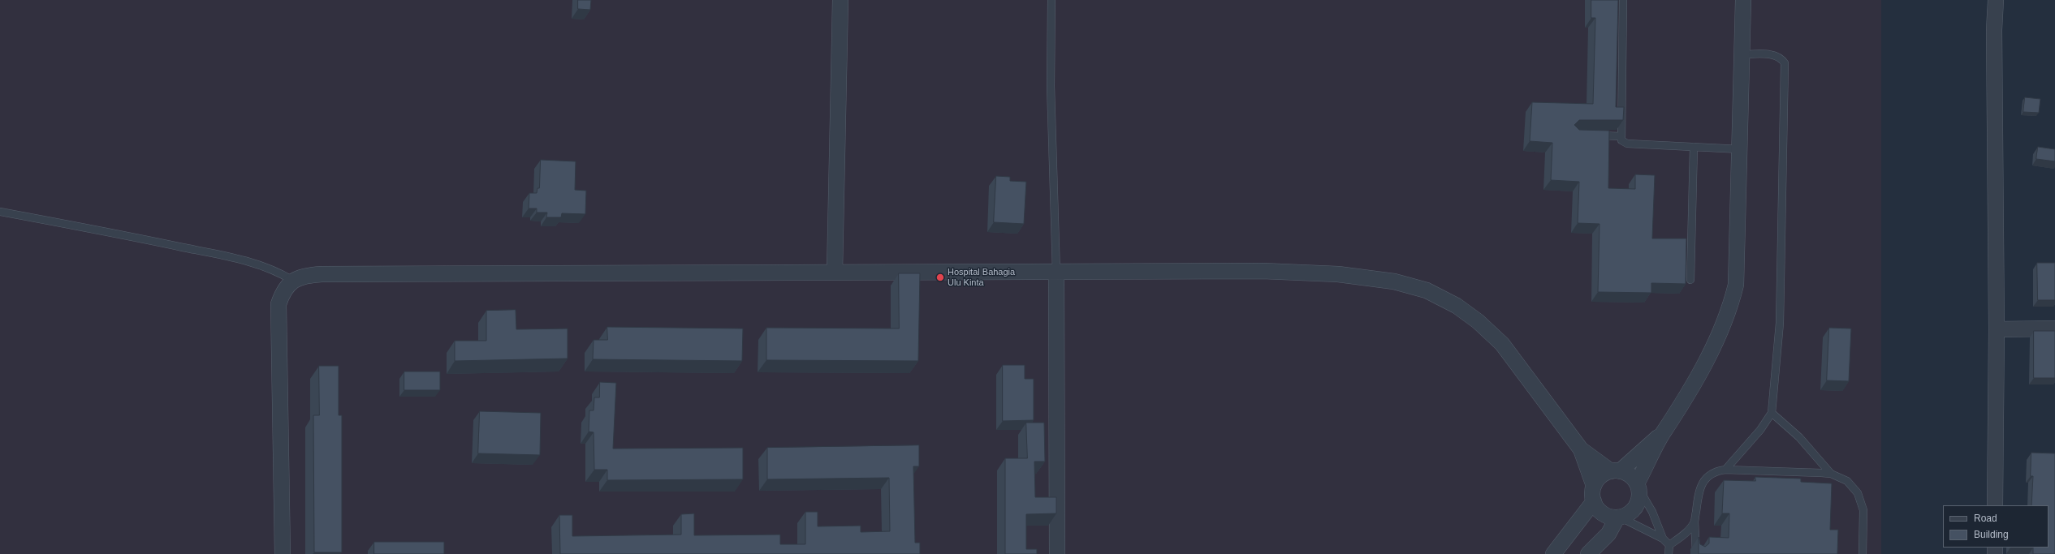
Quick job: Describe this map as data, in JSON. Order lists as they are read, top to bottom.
{
  "places": ["Hospital Bahagia Ulu Kinta"],
  "legend": ["Road", "Building"]
}
